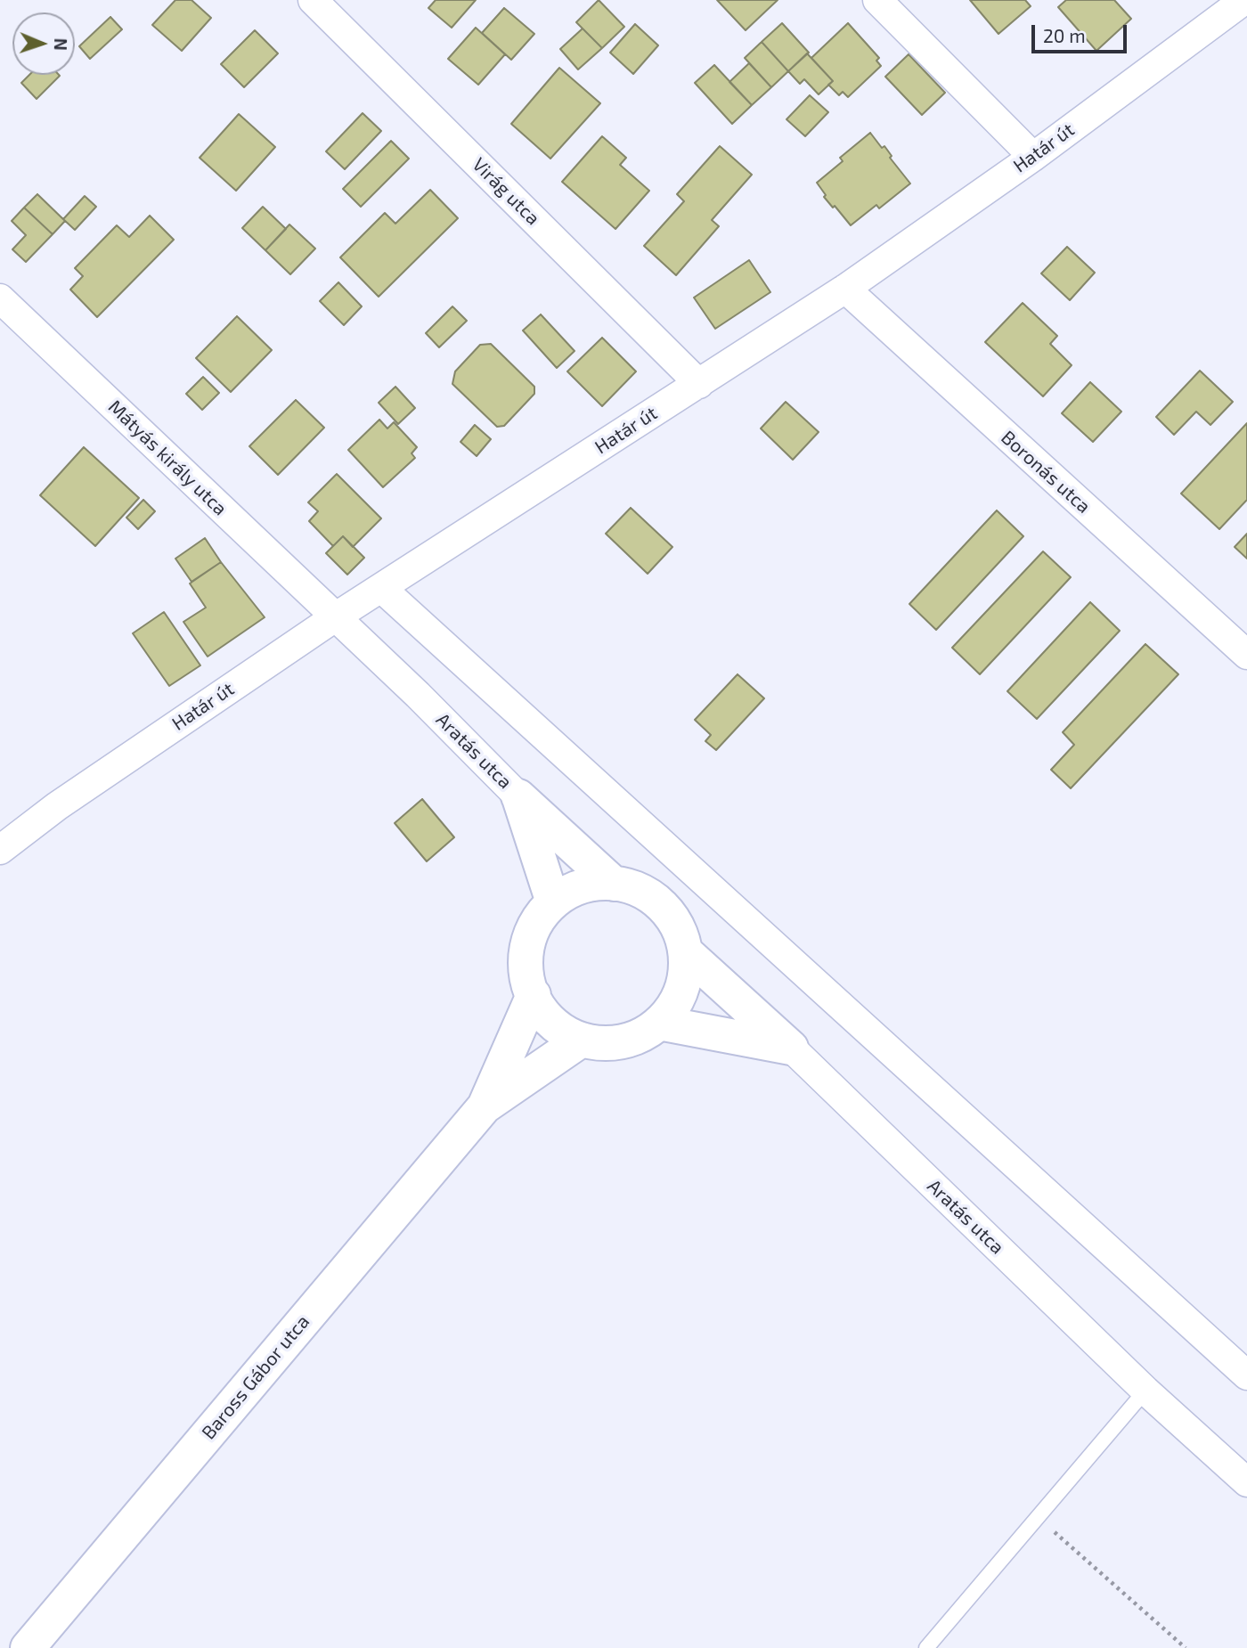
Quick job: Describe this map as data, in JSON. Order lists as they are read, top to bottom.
{
  "streets": {
    "street": [
      "Határ út",
      "Virág utca",
      "Mátyás király utca",
      "Boronás utca",
      "Aratás utca",
      "Baross Gábor utca"
    ]
  },
  "crossings": [
    ["Határ út", "Virág utca"],
    ["Határ út", "Mátyás király utca"],
    ["Határ út", "Boronás utca"],
    ["Határ út", "Aratás utca"],
    ["Mátyás király utca", "Aratás utca"]
  ],
  "scale_bar": "20 m",
  "north": "right"
}
